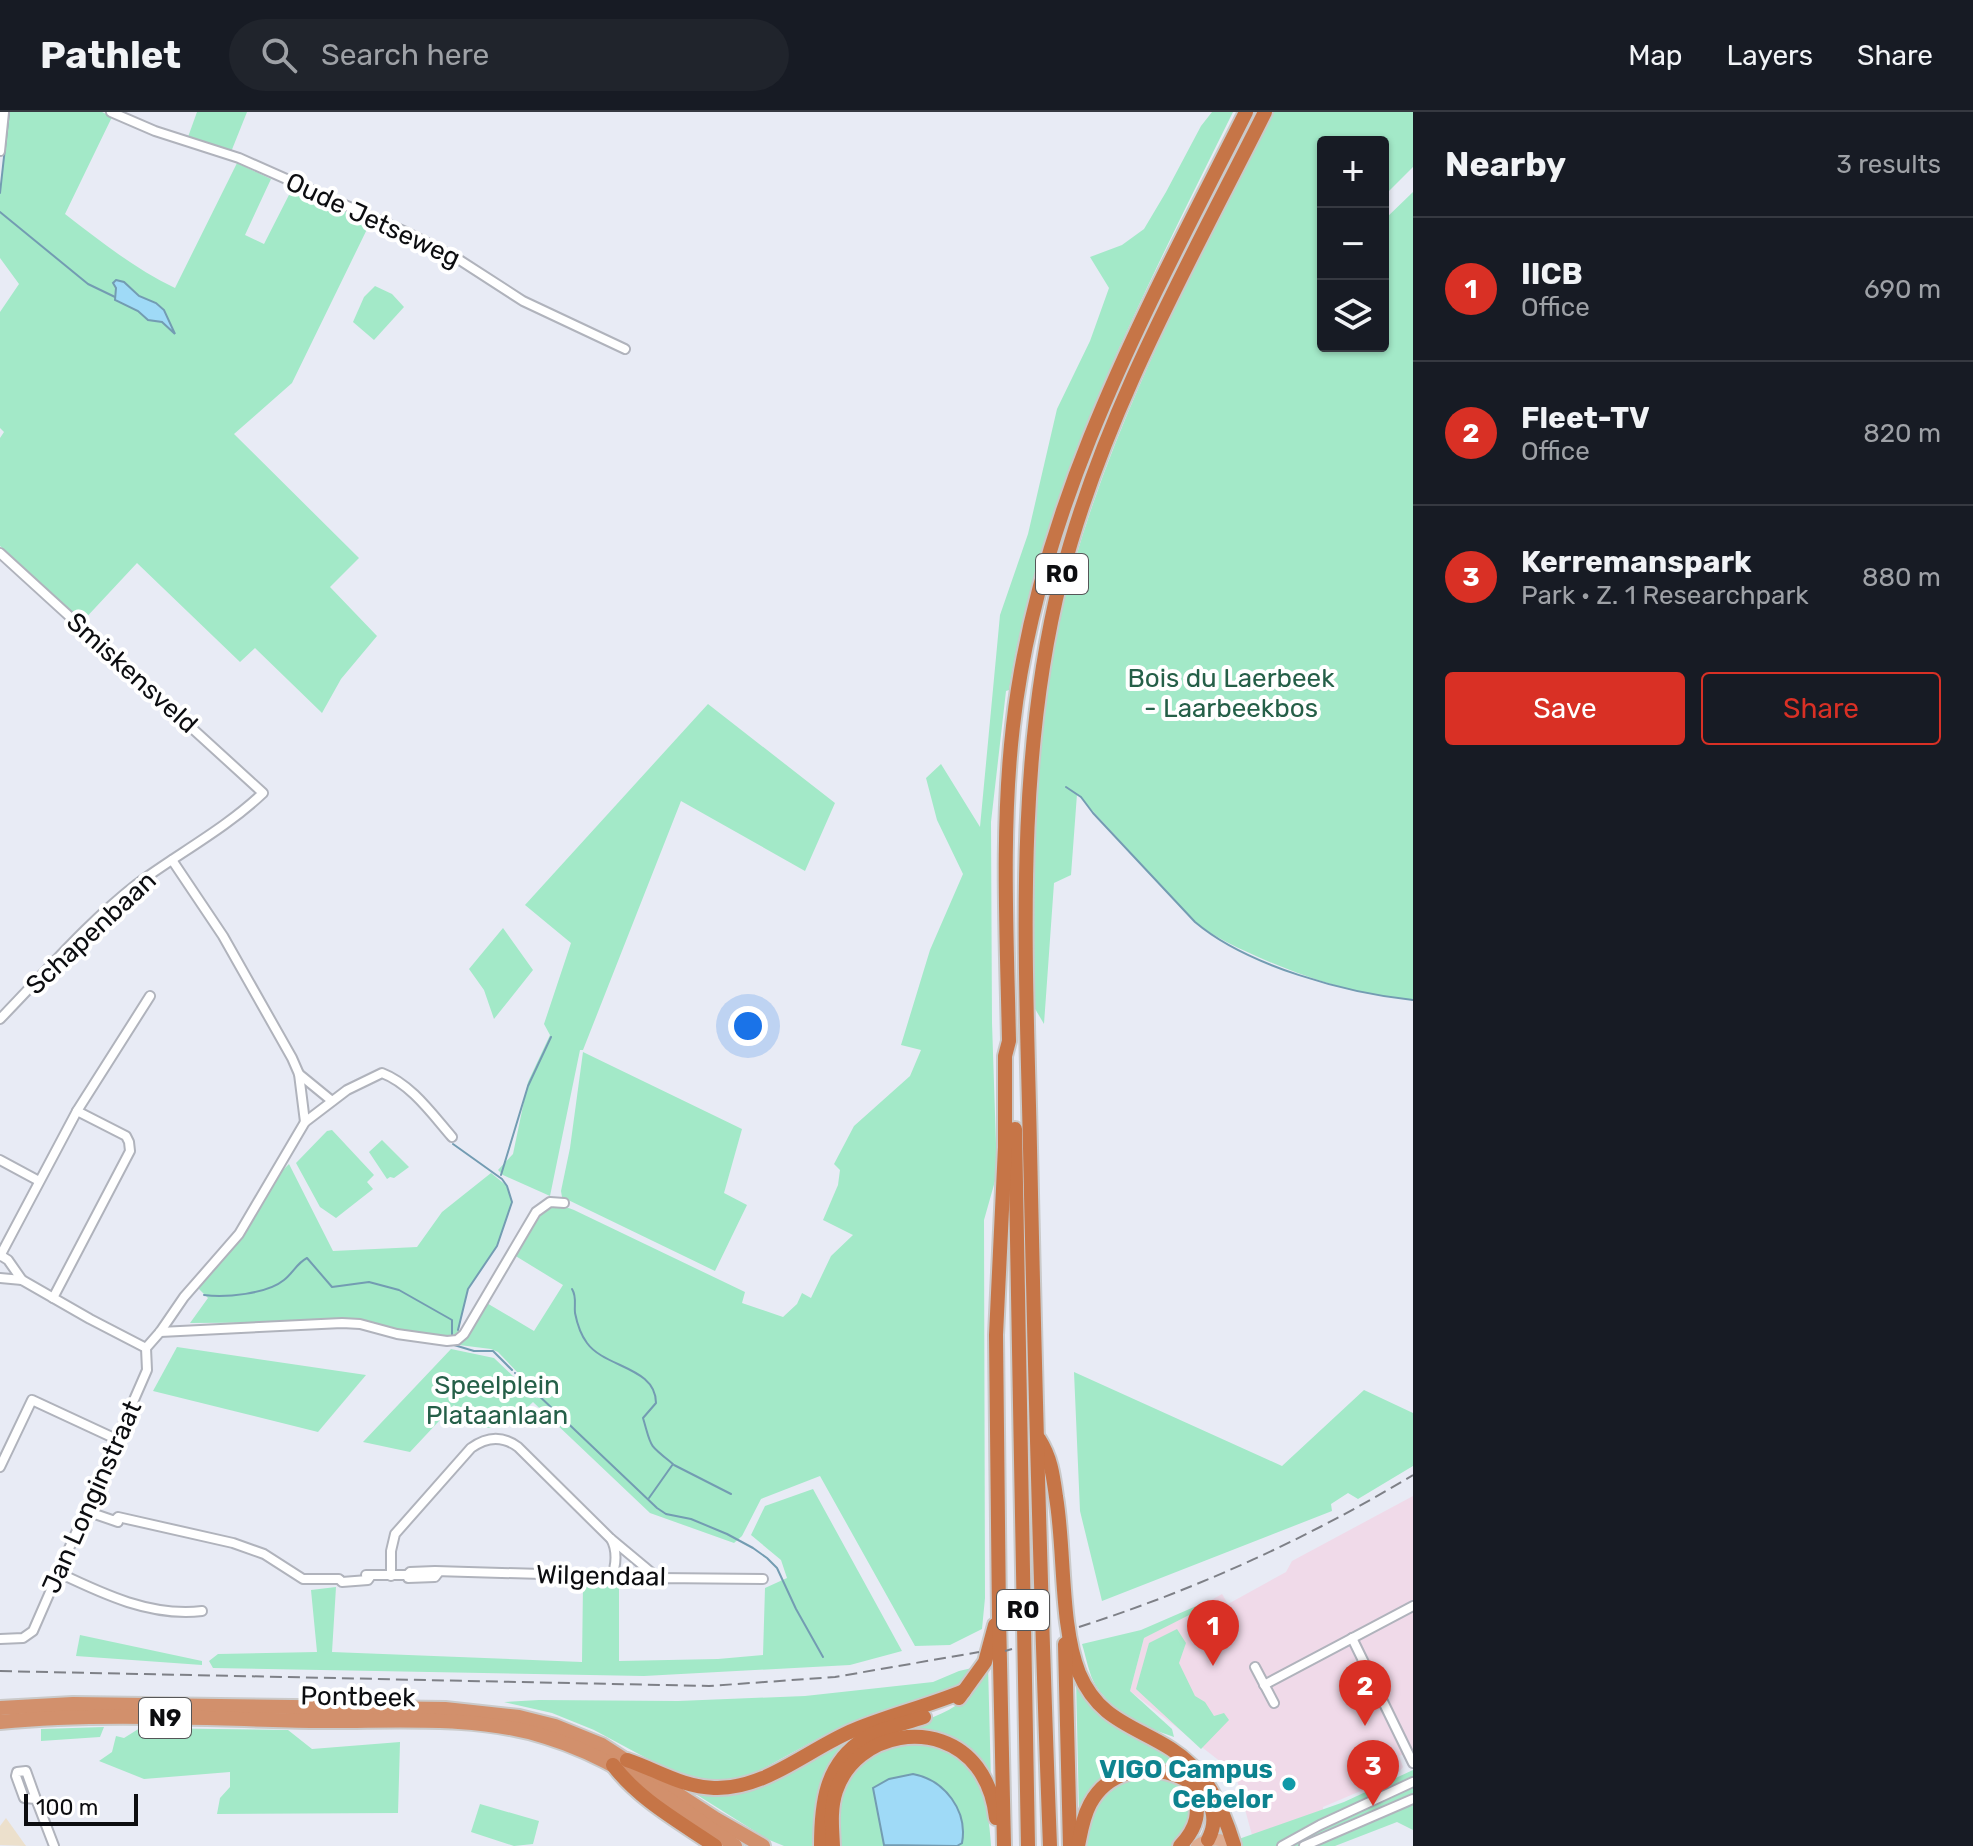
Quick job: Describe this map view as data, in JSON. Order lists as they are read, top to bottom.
{
  "streets": {
    "highway": ["R0", "Pontbeek", "N9"],
    "street": [
      "Oude Jetseweg",
      "Smiskensveld",
      "Schapenbaan",
      "Jan Longinstraat",
      "Wilgendaal"
    ]
  },
  "crossings": [
    ["Smiskensveld", "Schapenbaan"],
    ["Jan Longinstraat", "Wilgendaal"],
    ["Pontbeek", "N9"]
  ],
  "parks": ["Bois du Laerbeek - Laarbeekbos", "Speelplein Plataanlaan"],
  "places": ["VIGO Campus Cebelor"],
  "scale_bar": "100 m",
  "page": {
    "header": "Pathlet",
    "search": "Search here",
    "nav": ["Map", "Layers", "Share"],
    "heading": ["Nearby", "3 results"],
    "map_buttons": ["+", "−"],
    "list": [
      {
        "mark": "1",
        "name": "IICB",
        "note": "Office",
        "value": "690 m"
      },
      {
        "mark": "2",
        "name": "Fleet-TV",
        "note": "Office",
        "value": "820 m"
      },
      {
        "mark": "3",
        "name": "Kerremanspark",
        "note": "Park · Z. 1 Researchpark",
        "value": "880 m"
      }
    ],
    "buttons": ["Save", "Share"],
    "pins": ["1", "2", "3"],
    "scale": "100 m"
  }
}
